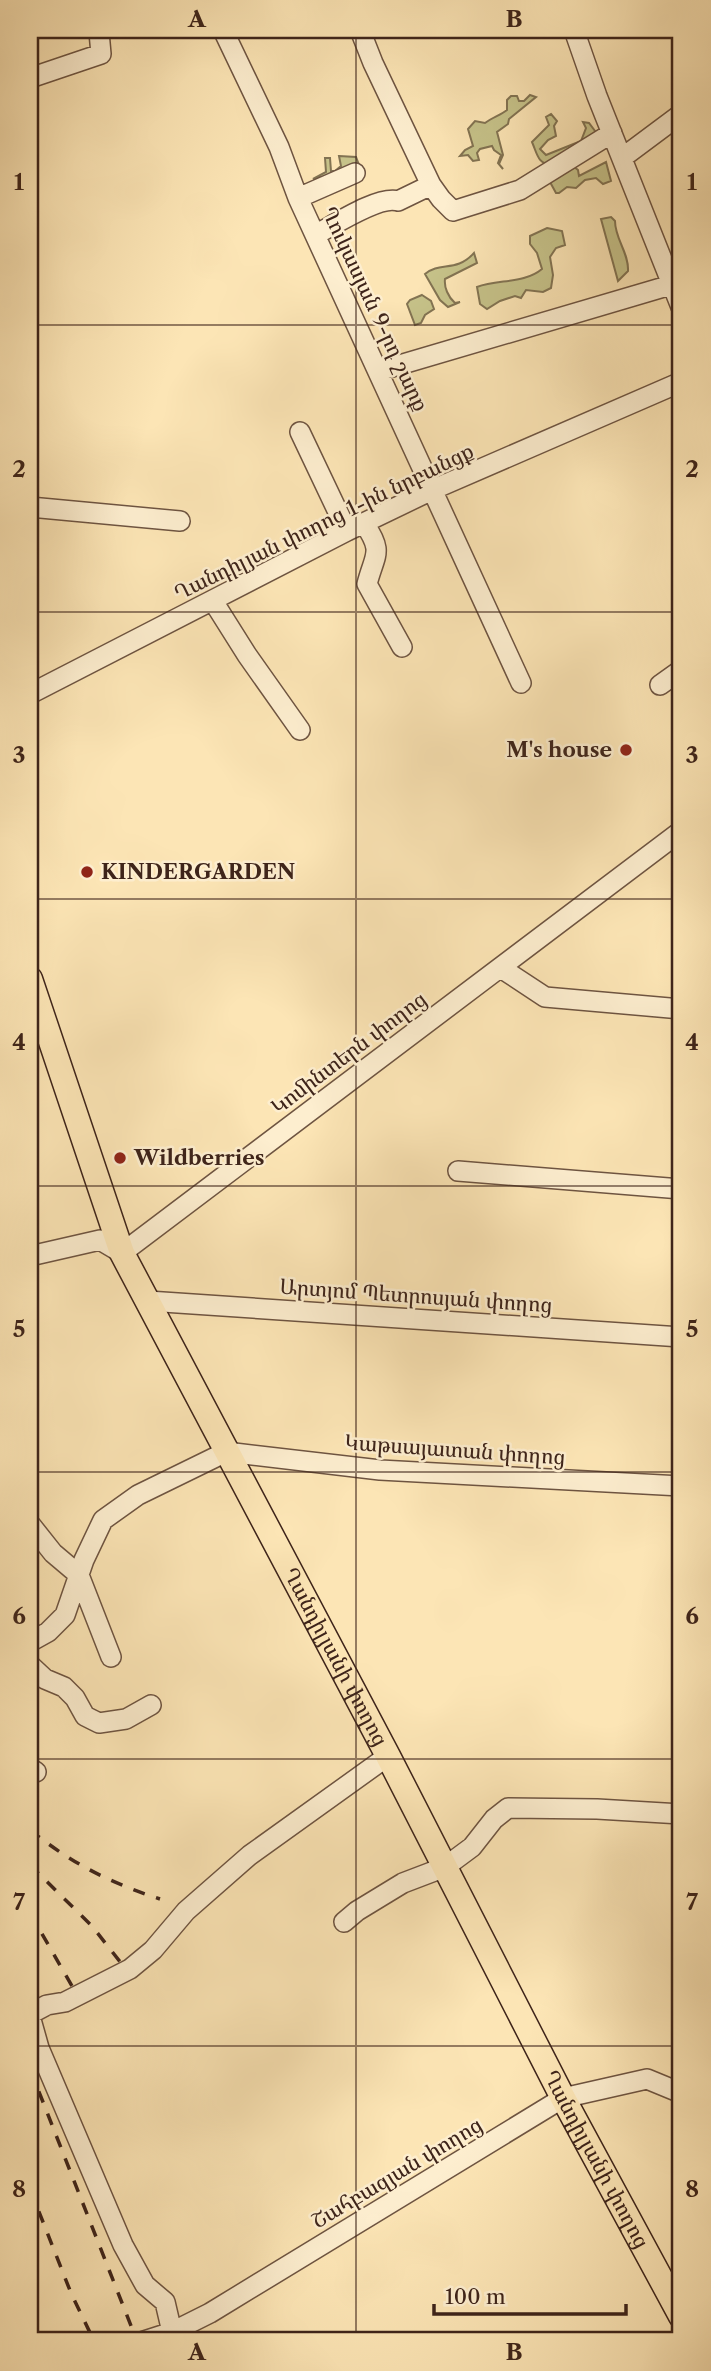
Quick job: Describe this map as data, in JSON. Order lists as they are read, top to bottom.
{
  "streets": {
    "main road": ["Ղանդիլյանի փողոց"],
    "street": [
      "Ղուկասյան 9-րդ շարք",
      "Ղանդիլյան փողոց 1-ին նրբանցք",
      "Կոմինտերն փողոց",
      "Արտյոմ Պետրոսյան փողոց",
      "Կաթսայատան փողոց",
      "Շահբազյան փողոց"
    ]
  },
  "crossings": [
    ["Ղուկասյան 9-րդ շարք", "Ղանդիլյան փողոց 1-ին նրբանցք"],
    ["Կոմինտերն փողոց", "Ղանդիլյանի փողոց"],
    ["Արտյոմ Պետրոսյան փողոց", "Ղանդիլյանի փողոց"],
    ["Կաթսայատան փողոց", "Ղանդիլյանի փողոց"],
    ["Ղանդիլյանի փողոց", "Շահբազյան փողոց"]
  ],
  "places": ["M's house", "KINDERGARDEN", "Wildberries"],
  "scale_bar": "100 m",
  "grid": {
    "columns": ["A", "B"],
    "rows": [
      "1",
      "2",
      "3",
      "4",
      "5",
      "6",
      "7",
      "8"
    ]
  }
}
